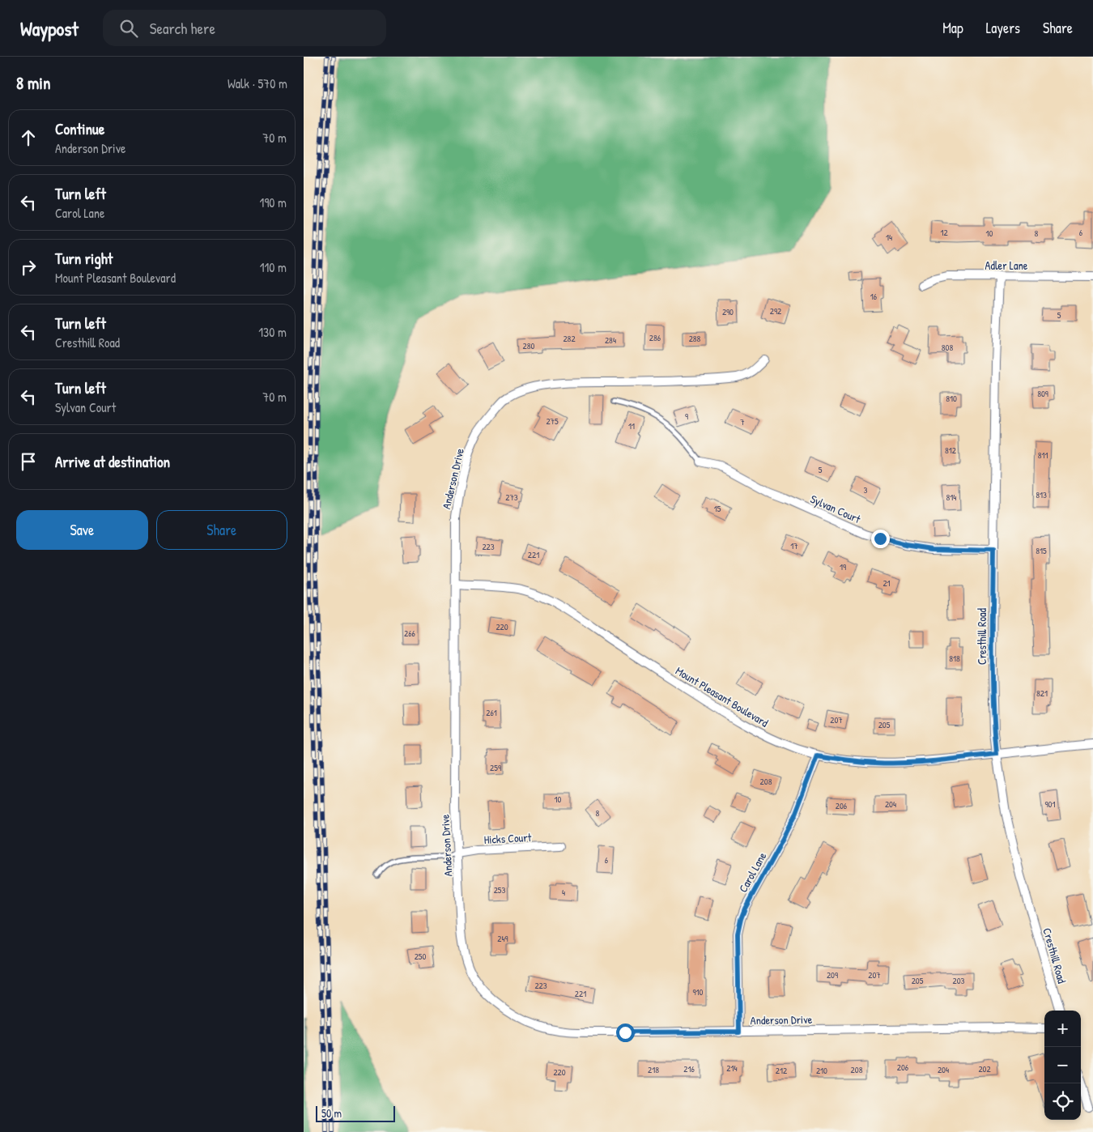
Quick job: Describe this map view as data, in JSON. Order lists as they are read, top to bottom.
{
  "streets": {
    "street": [
      "Adler Lane",
      "Anderson Drive",
      "Sylvan Court",
      "Cresthill Road",
      "Mount Pleasant Boulevard",
      "Hicks Court",
      "Carol Lane"
    ]
  },
  "crossings": [
    ["Adler Lane", "Cresthill Road"],
    ["Anderson Drive", "Mount Pleasant Boulevard"],
    ["Anderson Drive", "Hicks Court"],
    ["Anderson Drive", "Carol Lane"],
    ["Sylvan Court", "Cresthill Road"],
    ["Cresthill Road", "Mount Pleasant Boulevard"],
    ["Mount Pleasant Boulevard", "Carol Lane"]
  ],
  "house_numbers": [
    "12",
    "6",
    "10",
    "8",
    "14",
    "16",
    "292",
    "290",
    "5",
    "286",
    "282",
    "288",
    "284",
    "280",
    "808",
    "809",
    "810",
    "9",
    "275",
    "7",
    "11",
    "812",
    "811",
    "5",
    "3",
    "813",
    "273",
    "814",
    "15",
    "17",
    "223",
    "815",
    "221",
    "19",
    "21",
    "220",
    "266",
    "818",
    "821",
    "261",
    "207",
    "205",
    "259",
    "208",
    "10",
    "204",
    "901",
    "206",
    "8",
    "6",
    "253",
    "4",
    "249",
    "250",
    "209",
    "207",
    "205",
    "203",
    "223",
    "910",
    "221",
    "206",
    "214",
    "216",
    "202",
    "218",
    "208",
    "204",
    "212",
    "210",
    "220"
  ],
  "scale_bar": "50 m",
  "page": {
    "header": "Waypost",
    "search": "Search here",
    "nav": ["Map", "Layers", "Share"],
    "heading": ["8 min", "Walk · 570 m"],
    "list": [
      ["Continue", "Anderson Drive", "70 m"],
      ["Turn left", "Carol Lane", "190 m"],
      ["Turn right", "Mount Pleasant Boulevard", "110 m"],
      ["Turn left", "Cresthill Road", "130 m"],
      ["Turn left", "Sylvan Court", "70 m"],
      "Arrive at destination"
    ],
    "buttons": ["Save", "Share"],
    "map_buttons": ["+", "−"],
    "scale": "50 m"
  }
}
